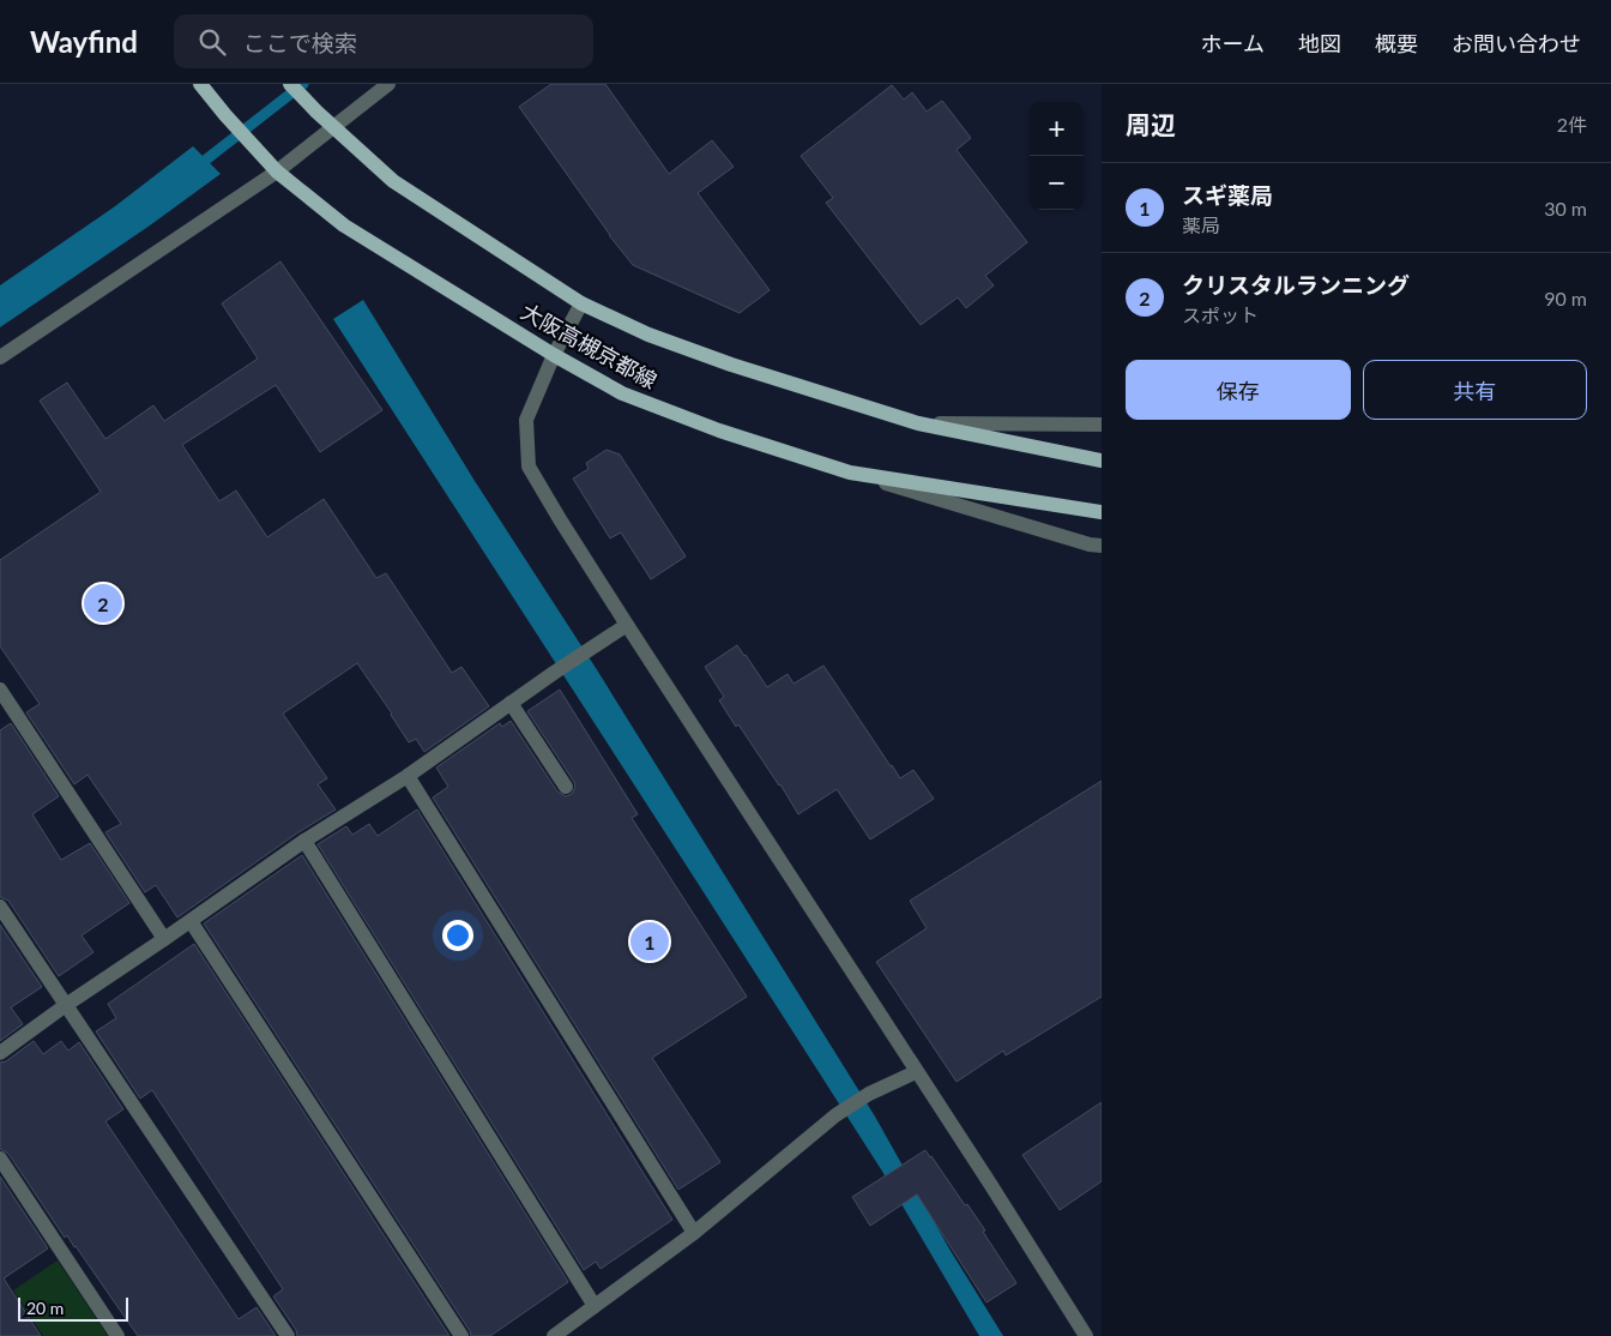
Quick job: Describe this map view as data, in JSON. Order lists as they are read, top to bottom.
{
  "streets": {
    "main road": ["大阪高槻京都線"]
  },
  "scale_bar": "20 m",
  "page": {
    "header": "Wayfind",
    "search": "ここで検索",
    "nav": [
      "ホーム",
      "地図",
      "概要",
      "お問い合わせ"
    ],
    "heading": ["周辺", "2件"],
    "map_buttons": ["+", "−"],
    "list": [
      {
        "mark": "1",
        "name": "スギ薬局",
        "note": "薬局",
        "value": "30 m"
      },
      {
        "mark": "2",
        "name": "クリスタルランニング",
        "note": "スポット",
        "value": "90 m"
      }
    ],
    "buttons": ["保存", "共有"],
    "pins": ["2", "1"],
    "scale": "20 m"
  }
}
